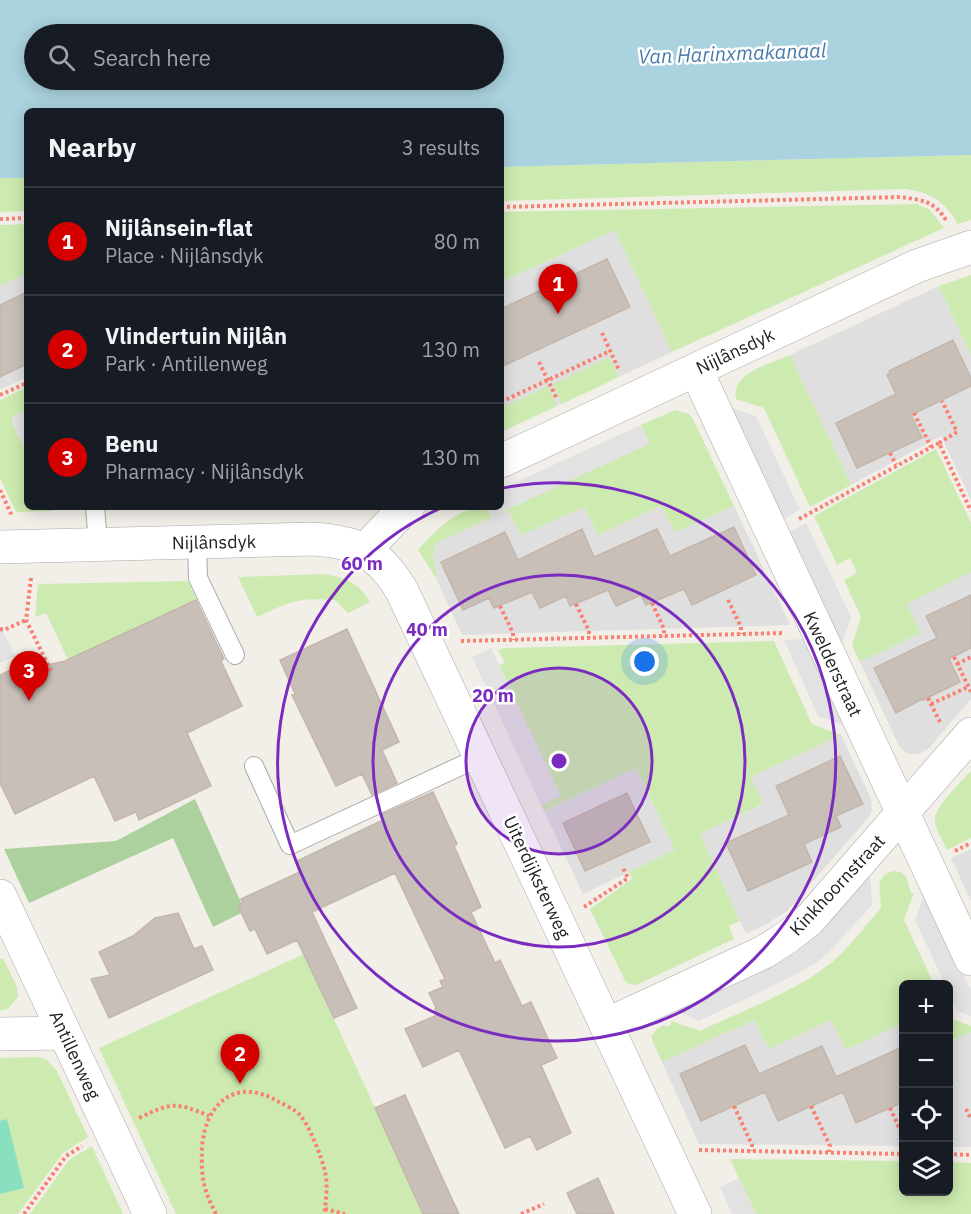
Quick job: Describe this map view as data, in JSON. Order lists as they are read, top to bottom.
{
  "streets": {
    "street": [
      "Nijlânsdyk",
      "Kwelderstraat",
      "Uiterdijksterweg",
      "Kinkhoornstraat",
      "Antillenweg"
    ]
  },
  "crossings": [
    ["Nijlânsdyk", "Kwelderstraat"],
    ["Nijlânsdyk", "Uiterdijksterweg"],
    ["Kwelderstraat", "Kinkhoornstraat"],
    ["Uiterdijksterweg", "Kinkhoornstraat"]
  ],
  "water": ["Van Harinxmakanaal"],
  "page": {
    "search": "Search here",
    "heading": ["Nearby", "3 results"],
    "list": [
      {
        "mark": "1",
        "name": "Nijlânsein-flat",
        "note": "Place · Nijlânsdyk",
        "value": "80 m"
      },
      {
        "mark": "2",
        "name": "Vlindertuin Nijlân",
        "note": "Park · Antillenweg",
        "value": "130 m"
      },
      {
        "mark": "3",
        "name": "Benu",
        "note": "Pharmacy · Nijlânsdyk",
        "value": "130 m"
      }
    ],
    "pins": ["1", "3", "2"],
    "map_buttons": ["+", "−"]
  },
  "rings": ["60 m", "40 m", "20 m"]
}
